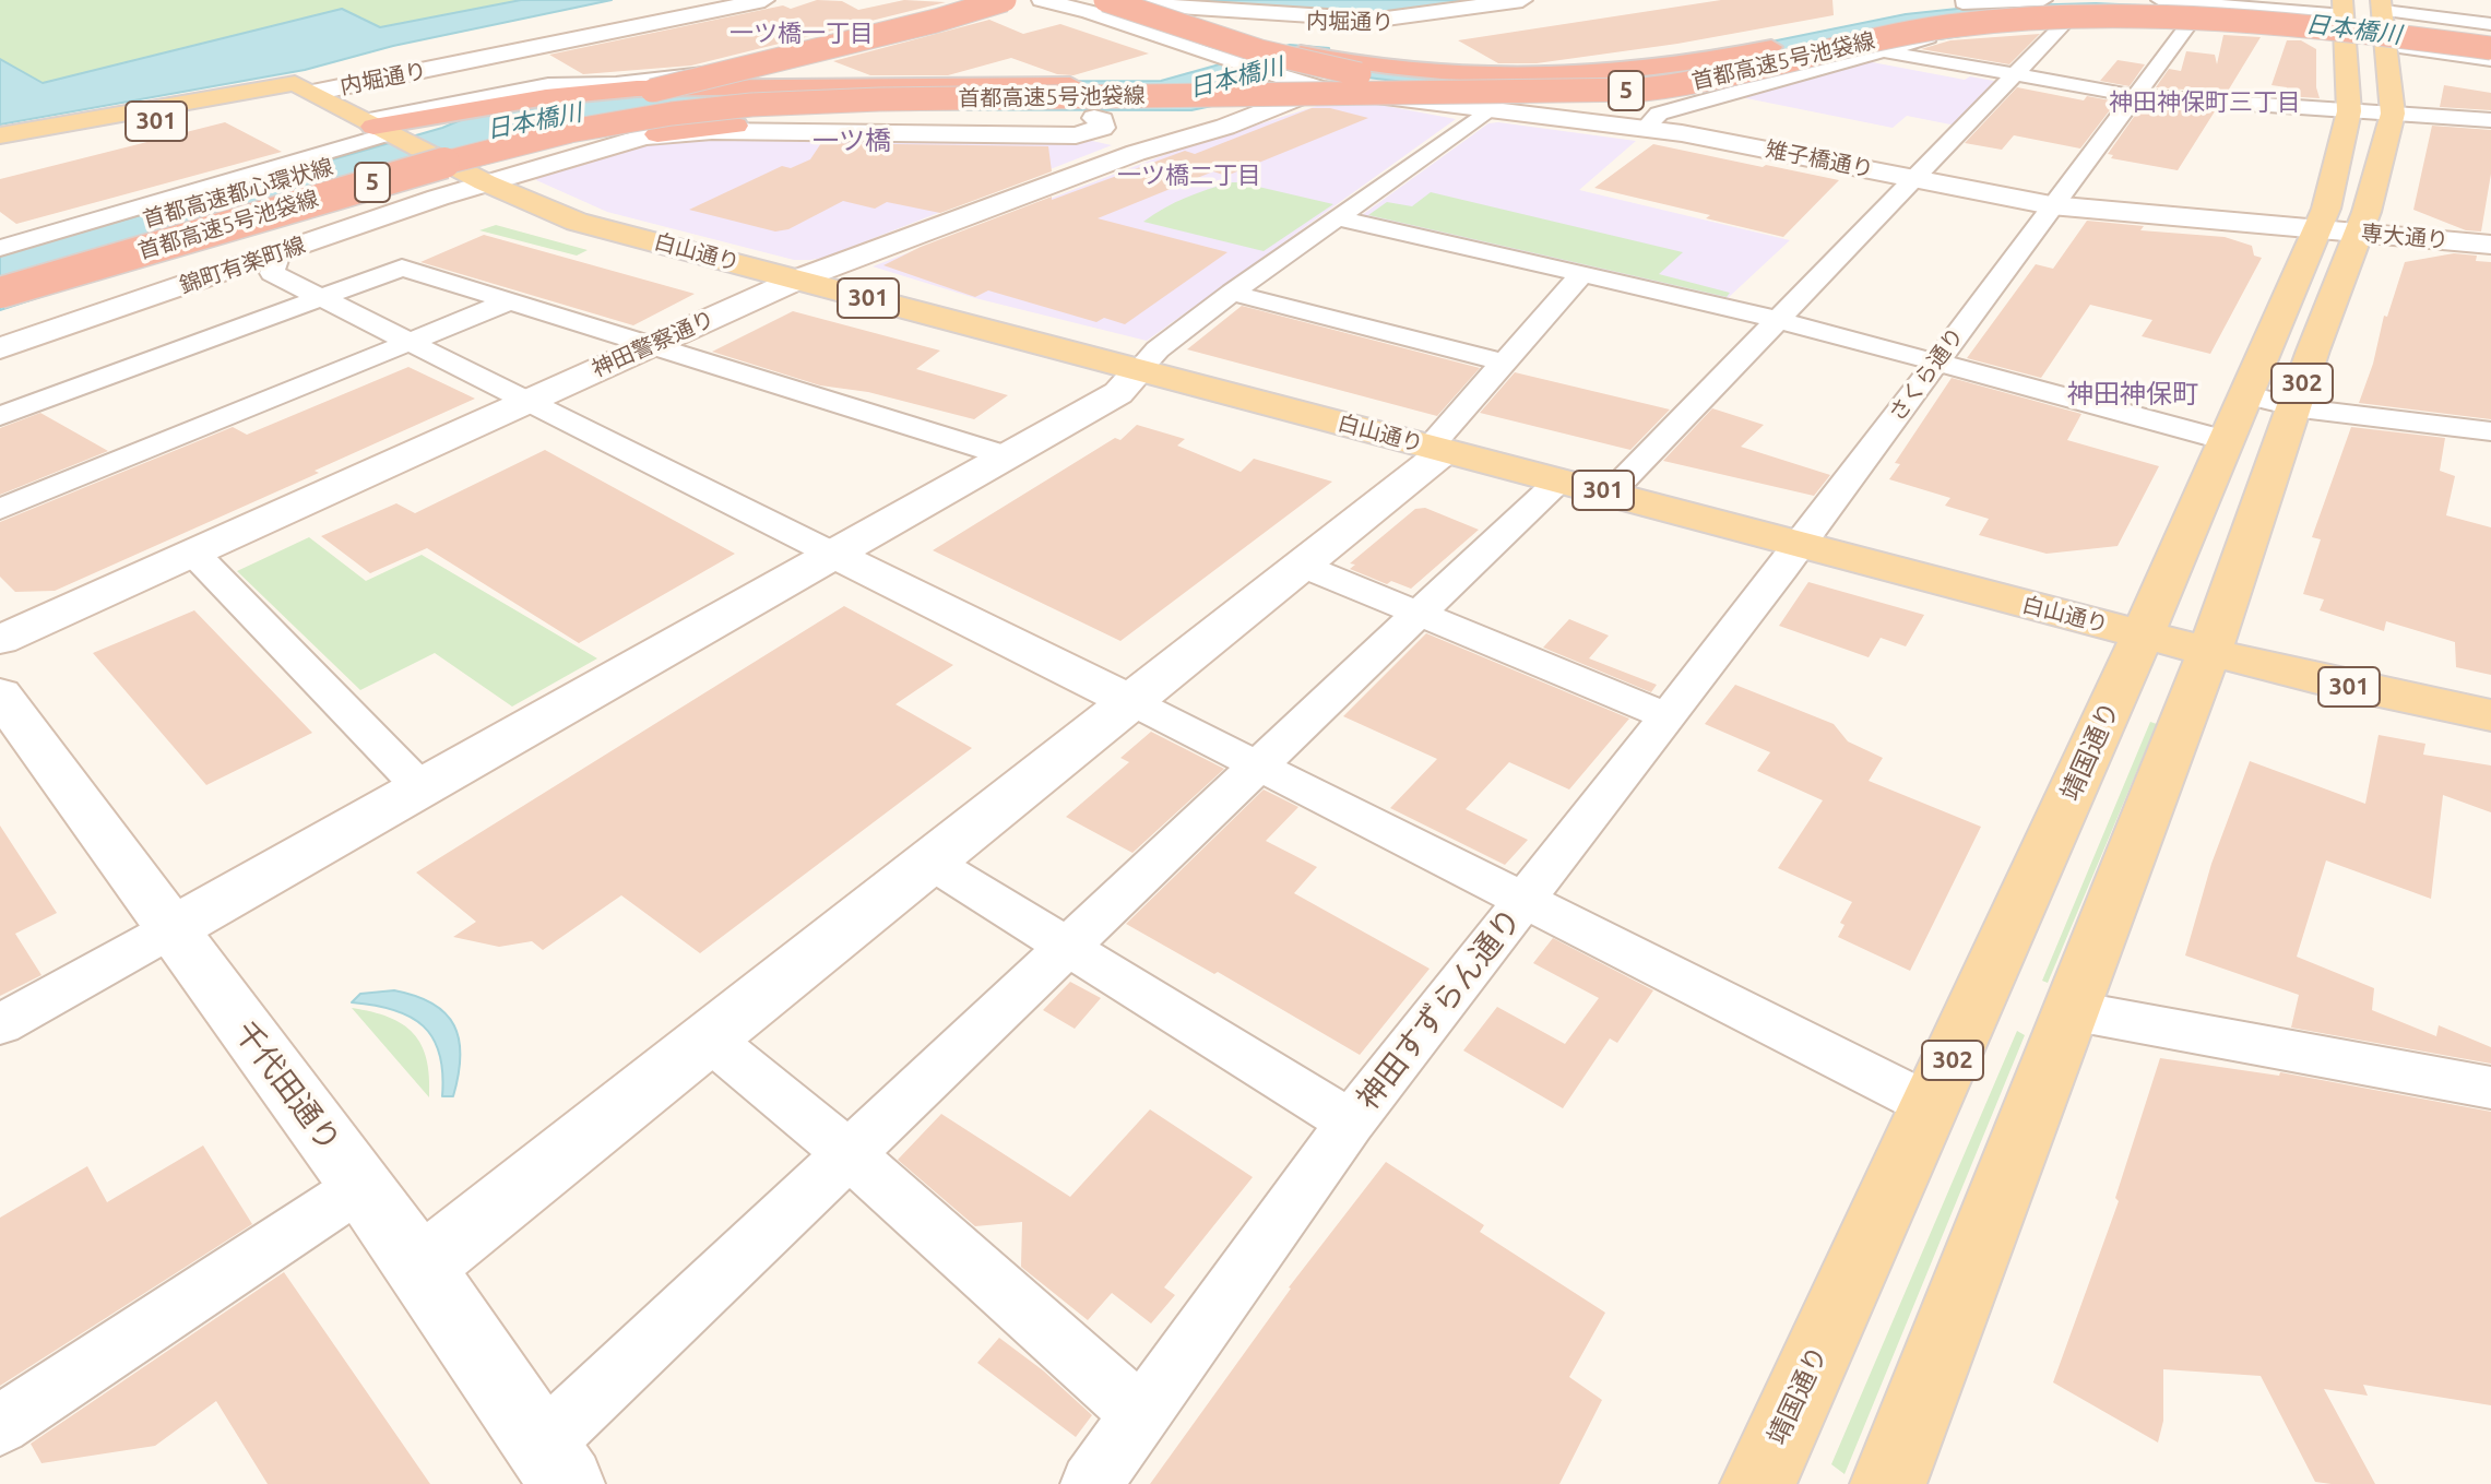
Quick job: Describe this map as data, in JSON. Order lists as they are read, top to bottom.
{
  "streets": {
    "highway": ["首都高速5号池袋線", "5", "首都高速都心環状線"],
    "main road": [
      "内堀通り",
      "301",
      "白山通り",
      "302",
      "靖国通り"
    ],
    "street": [
      "雉子橋通り",
      "専大通り",
      "錦町有楽町線",
      "神田警察通り",
      "さくら通り",
      "神田すずらん通り",
      "千代田通り"
    ]
  },
  "crossings": [
    ["内堀通り", "雉子橋通り"],
    ["内堀通り", "白山通り"],
    ["首都高速5号池袋線", "302"],
    ["首都高速5号池袋線", "靖国通り"],
    ["雉子橋通り", "専大通り"],
    ["雉子橋通り", "神田警察通り"],
    ["雉子橋通り", "さくら通り"],
    ["雉子橋通り", "靖国通り"],
    ["専大通り", "302"],
    ["専大通り", "靖国通り"],
    ["白山通り", "錦町有楽町線"],
    ["白山通り", "神田警察通り"],
    ["白山通り", "さくら通り"],
    ["白山通り", "302"],
    ["白山通り", "靖国通り"],
    ["白山通り", "神田すずらん通り"],
    ["さくら通り", "神田すずらん通り"],
    ["302", "靖国通り"]
  ],
  "districts": [
    "一ツ橋一丁目",
    "神田神保町三丁目",
    "一ツ橋",
    "一ツ橋二丁目",
    "神田神保町"
  ],
  "water": ["日本橋川"]
}
